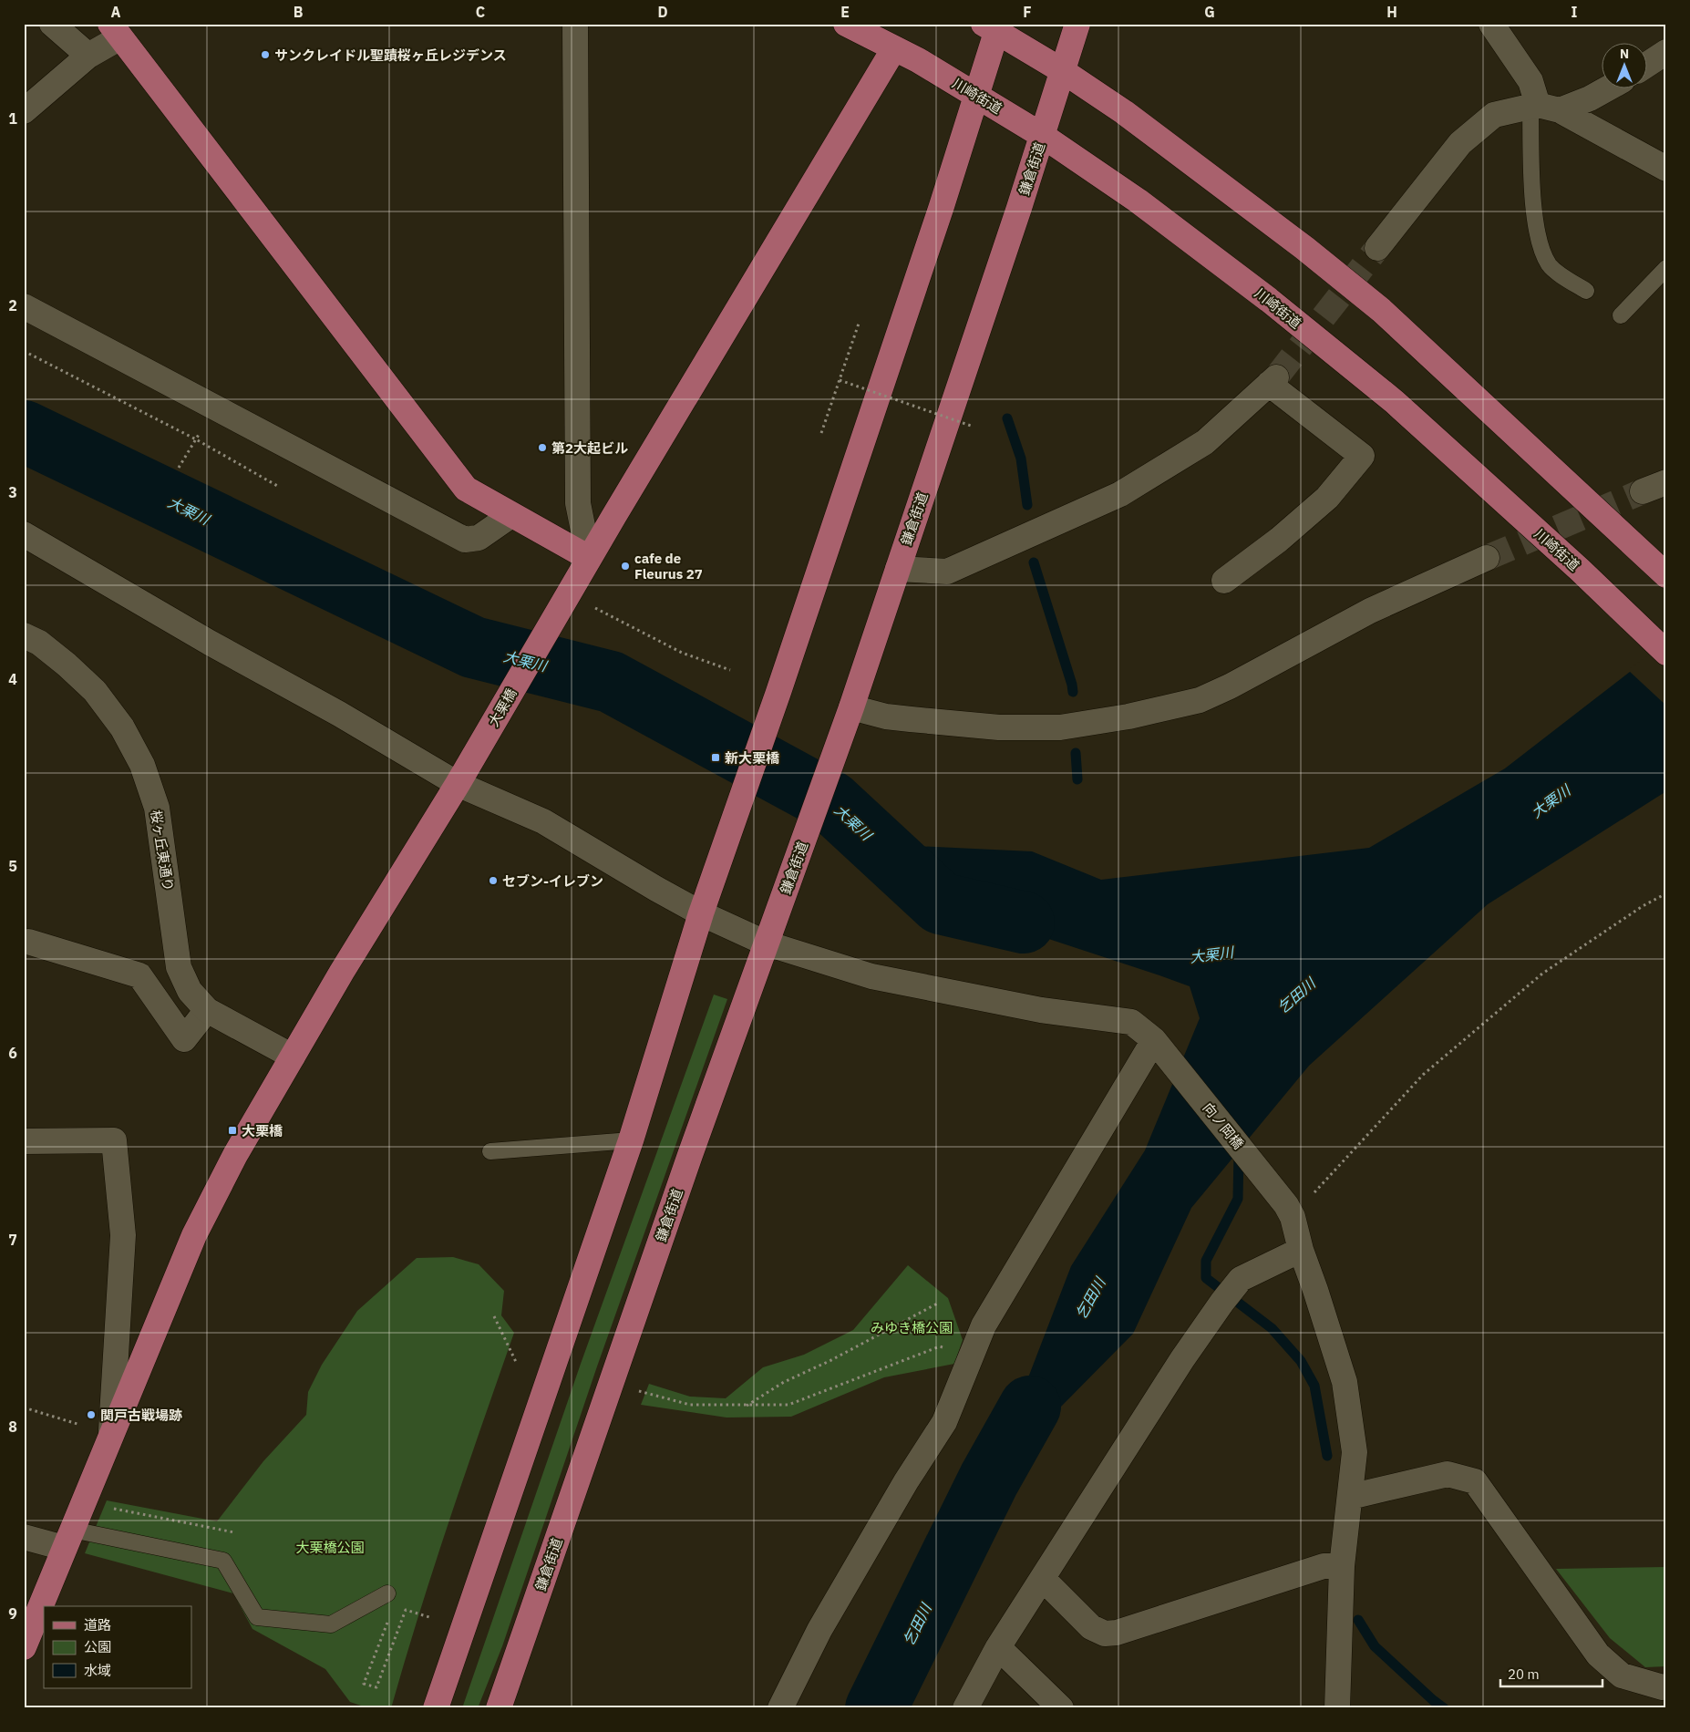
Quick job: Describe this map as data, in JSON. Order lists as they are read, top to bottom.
{
  "streets": {
    "main road": ["川崎街道", "鎌倉街道", "大栗橋"],
    "street": ["桜ヶ丘東通り", "向ノ岡橋"]
  },
  "crossings": [
    ["川崎街道", "鎌倉街道"],
    ["川崎街道", "大栗橋"],
    ["鎌倉街道", "向ノ岡橋"],
    ["大栗橋", "桜ヶ丘東通り"],
    ["大栗橋", "向ノ岡橋"]
  ],
  "water": ["大栗川", "乞田川"],
  "parks": ["みゆき橋公園", "大栗橋公園"],
  "places": {
    "other": [
      "サンクレイドル聖蹟桜ヶ丘レジデンス",
      "第2大起ビル",
      "cafe de Fleurus 27",
      "セブン-イレブン",
      "関戸古戦場跡"
    ],
    "transit": ["新大栗橋", "大栗橋"]
  },
  "legend": ["道路", "公園", "水域"],
  "scale_bar": "20 m",
  "north": "top",
  "grid": {
    "columns": [
      "A",
      "B",
      "C",
      "D",
      "E",
      "F",
      "G",
      "H",
      "I"
    ],
    "rows": [
      "1",
      "2",
      "3",
      "4",
      "5",
      "6",
      "7",
      "8",
      "9"
    ]
  }
}
